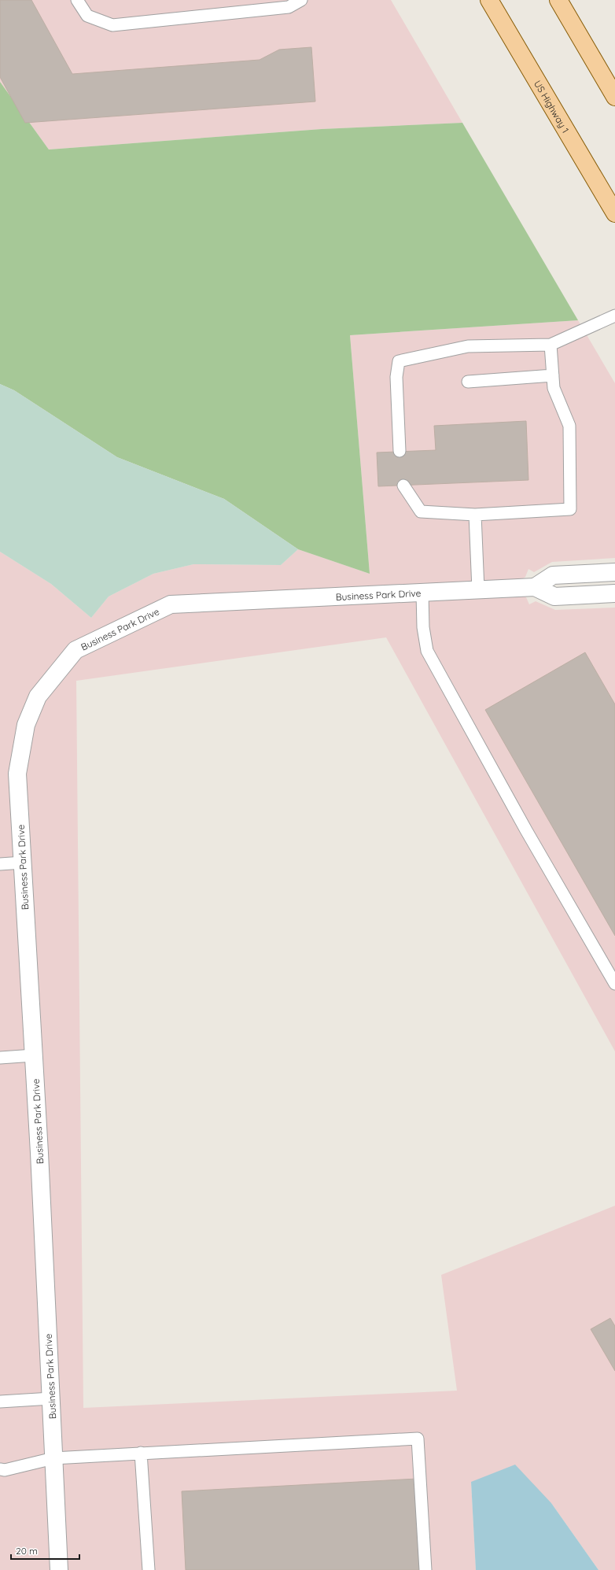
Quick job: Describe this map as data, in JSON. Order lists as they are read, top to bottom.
{
  "streets": {
    "main road": ["US Highway 1"],
    "street": ["Business Park Drive"]
  },
  "scale_bar": "20 m"
}
